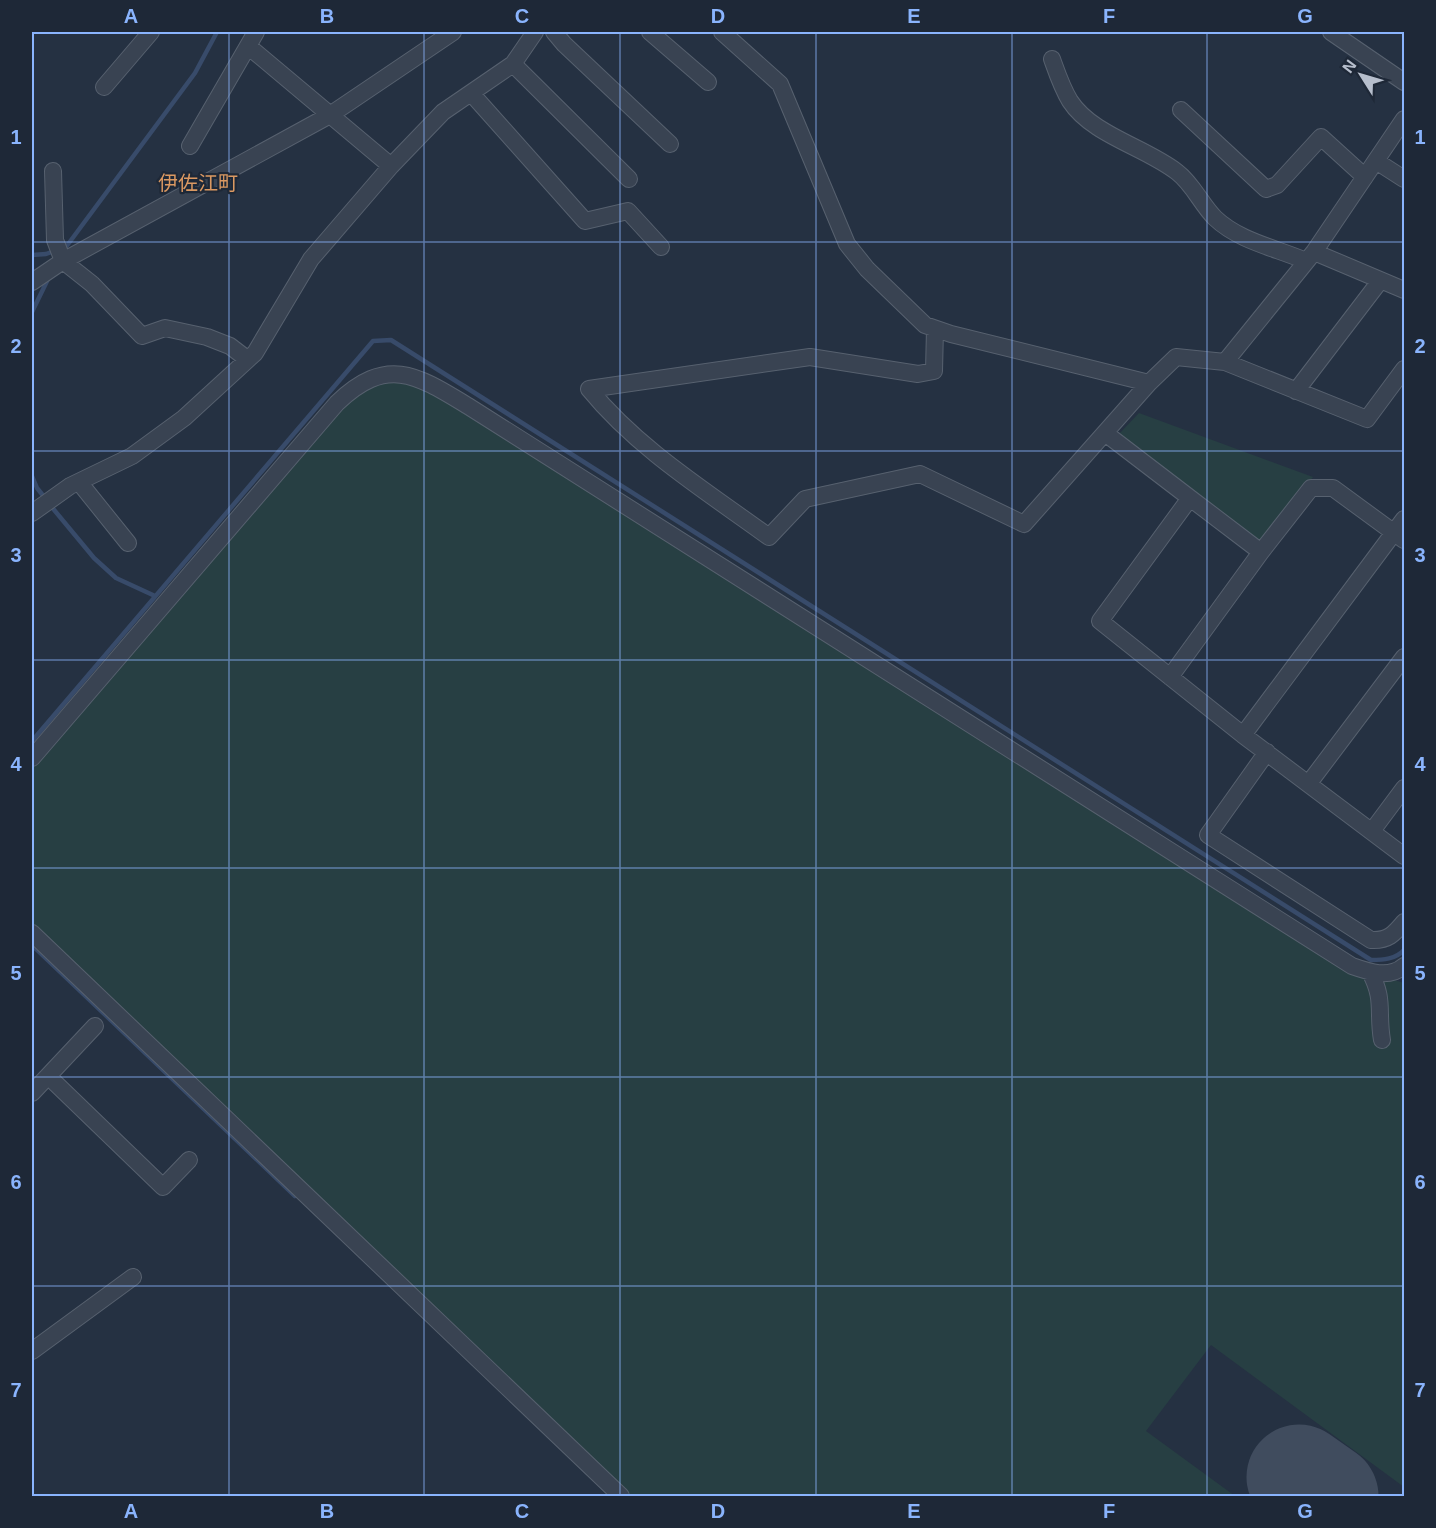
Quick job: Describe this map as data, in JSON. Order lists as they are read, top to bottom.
{
  "districts": ["伊佐江町"],
  "north": "top left",
  "grid": {
    "columns": [
      "A",
      "B",
      "C",
      "D",
      "E",
      "F",
      "G"
    ],
    "rows": [
      "1",
      "2",
      "3",
      "4",
      "5",
      "6",
      "7"
    ]
  }
}
